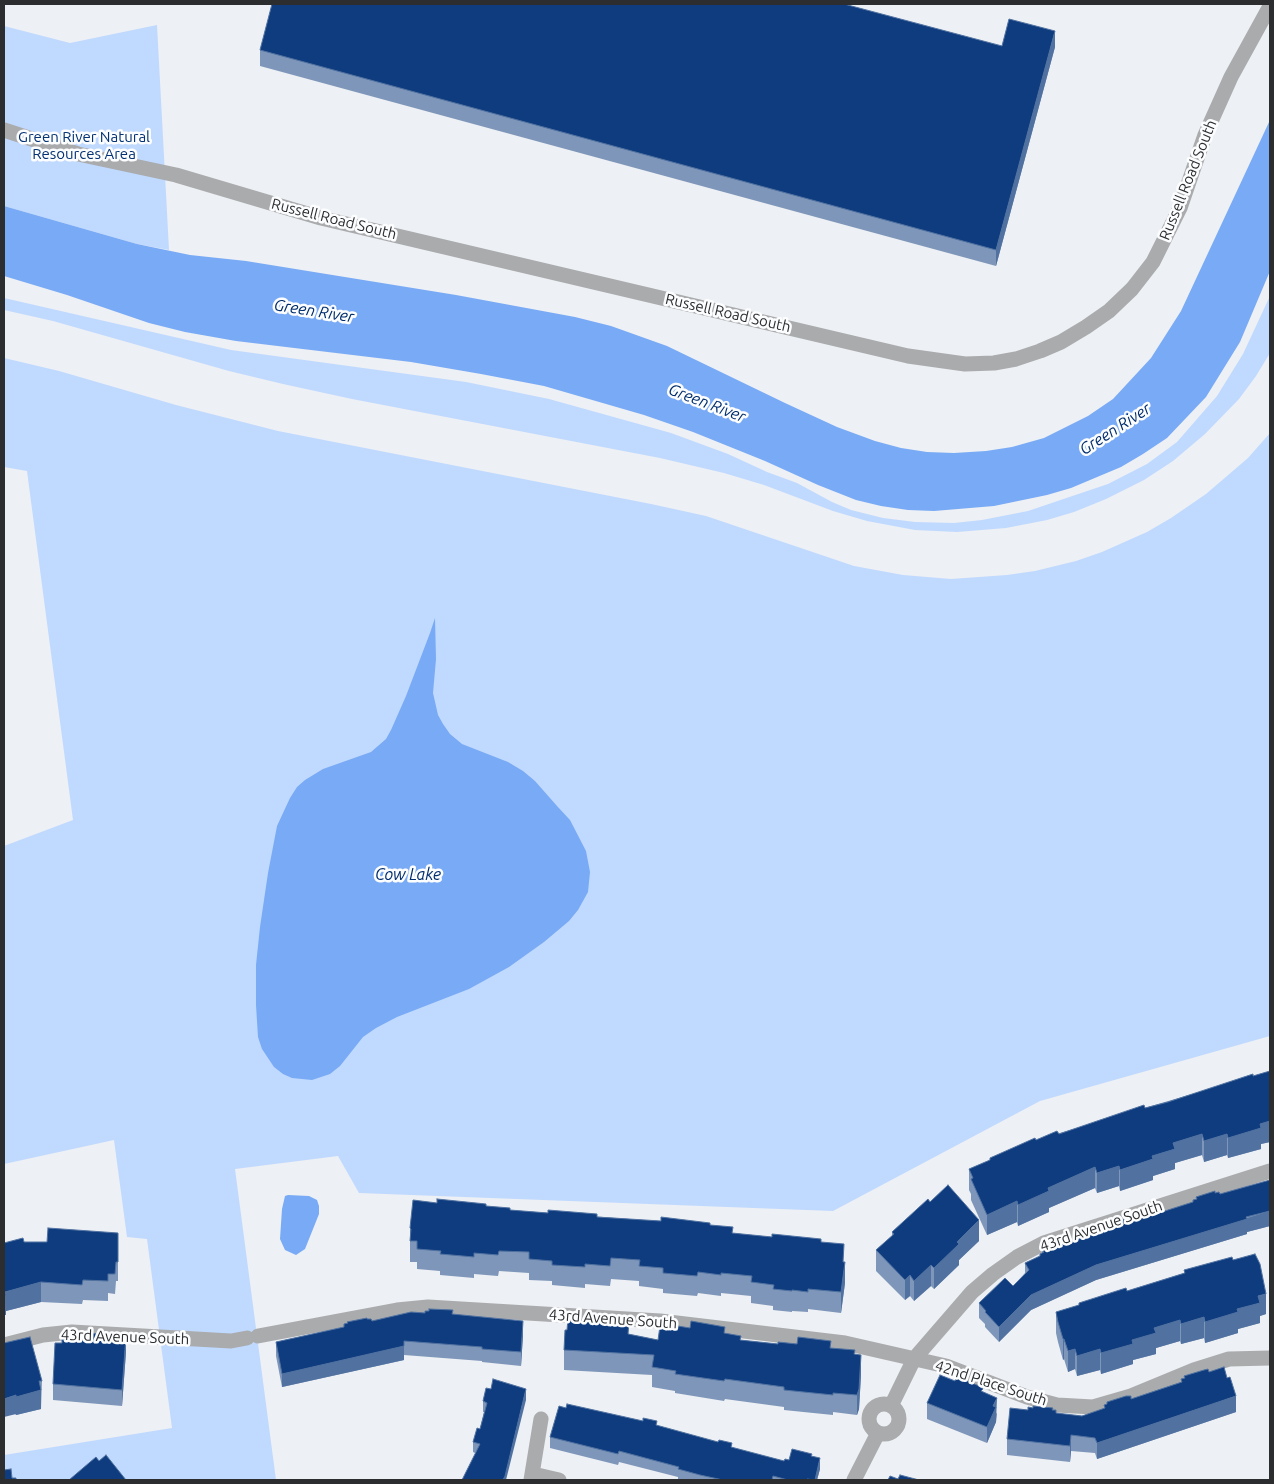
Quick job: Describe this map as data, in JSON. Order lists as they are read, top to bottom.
{
  "streets": {
    "street": ["Russell Road South", "43rd Avenue South", "42nd Place South"]
  },
  "crossings": [
    ["43rd Avenue South", "42nd Place South"]
  ],
  "water": ["Green River", "Cow Lake"],
  "parks": ["Green River Natural Resources Area"]
}
